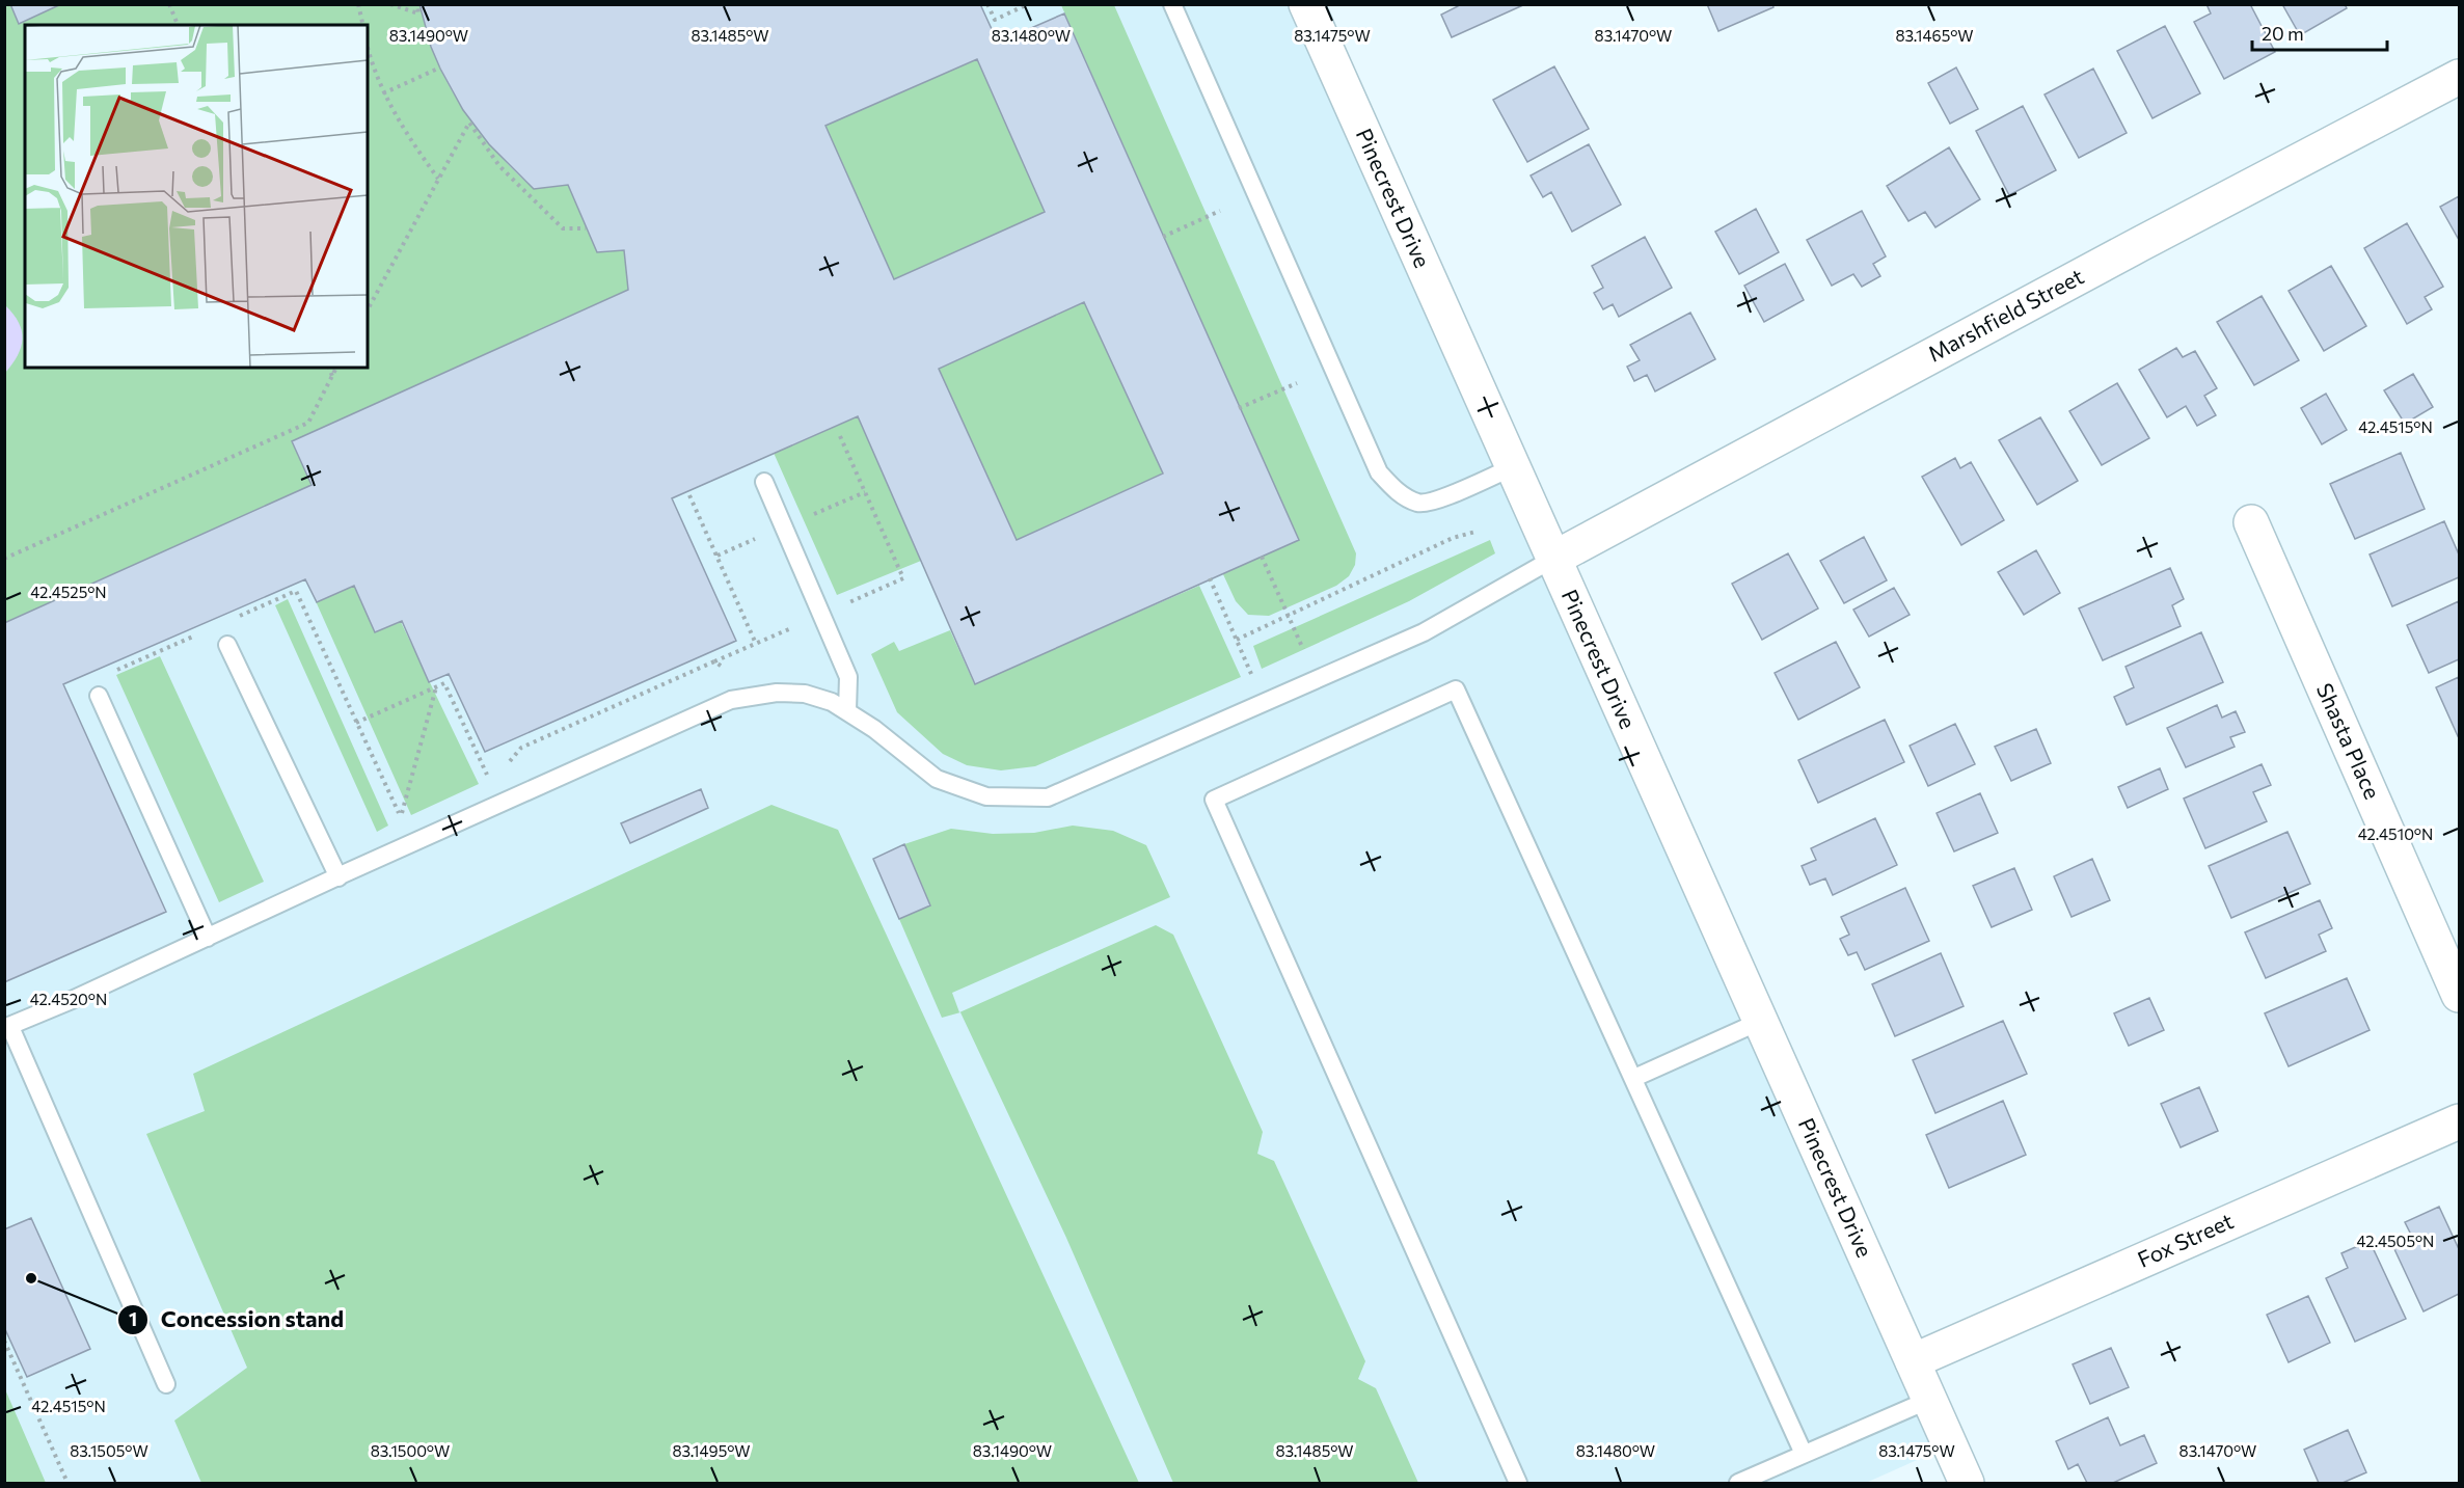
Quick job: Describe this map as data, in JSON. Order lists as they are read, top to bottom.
{
  "streets": {
    "street": [
      "Pinecrest Drive",
      "Marshfield Street",
      "Shasta Place",
      "Fox Street"
    ]
  },
  "crossings": [
    ["Pinecrest Drive", "Marshfield Street"],
    ["Pinecrest Drive", "Fox Street"]
  ],
  "places": ["Concession stand"],
  "scale_bar": "20 m",
  "coordinates": [
    "83.1490°W",
    "83.1485°W",
    "83.1480°W",
    "83.1475°W",
    "83.1470°W",
    "83.1465°W",
    "42.4515°N",
    "42.4525°N",
    "42.4510°N",
    "42.4520°N",
    "42.4505°N",
    "83.1505°W",
    "83.1500°W",
    "83.1495°W"
  ]
}
